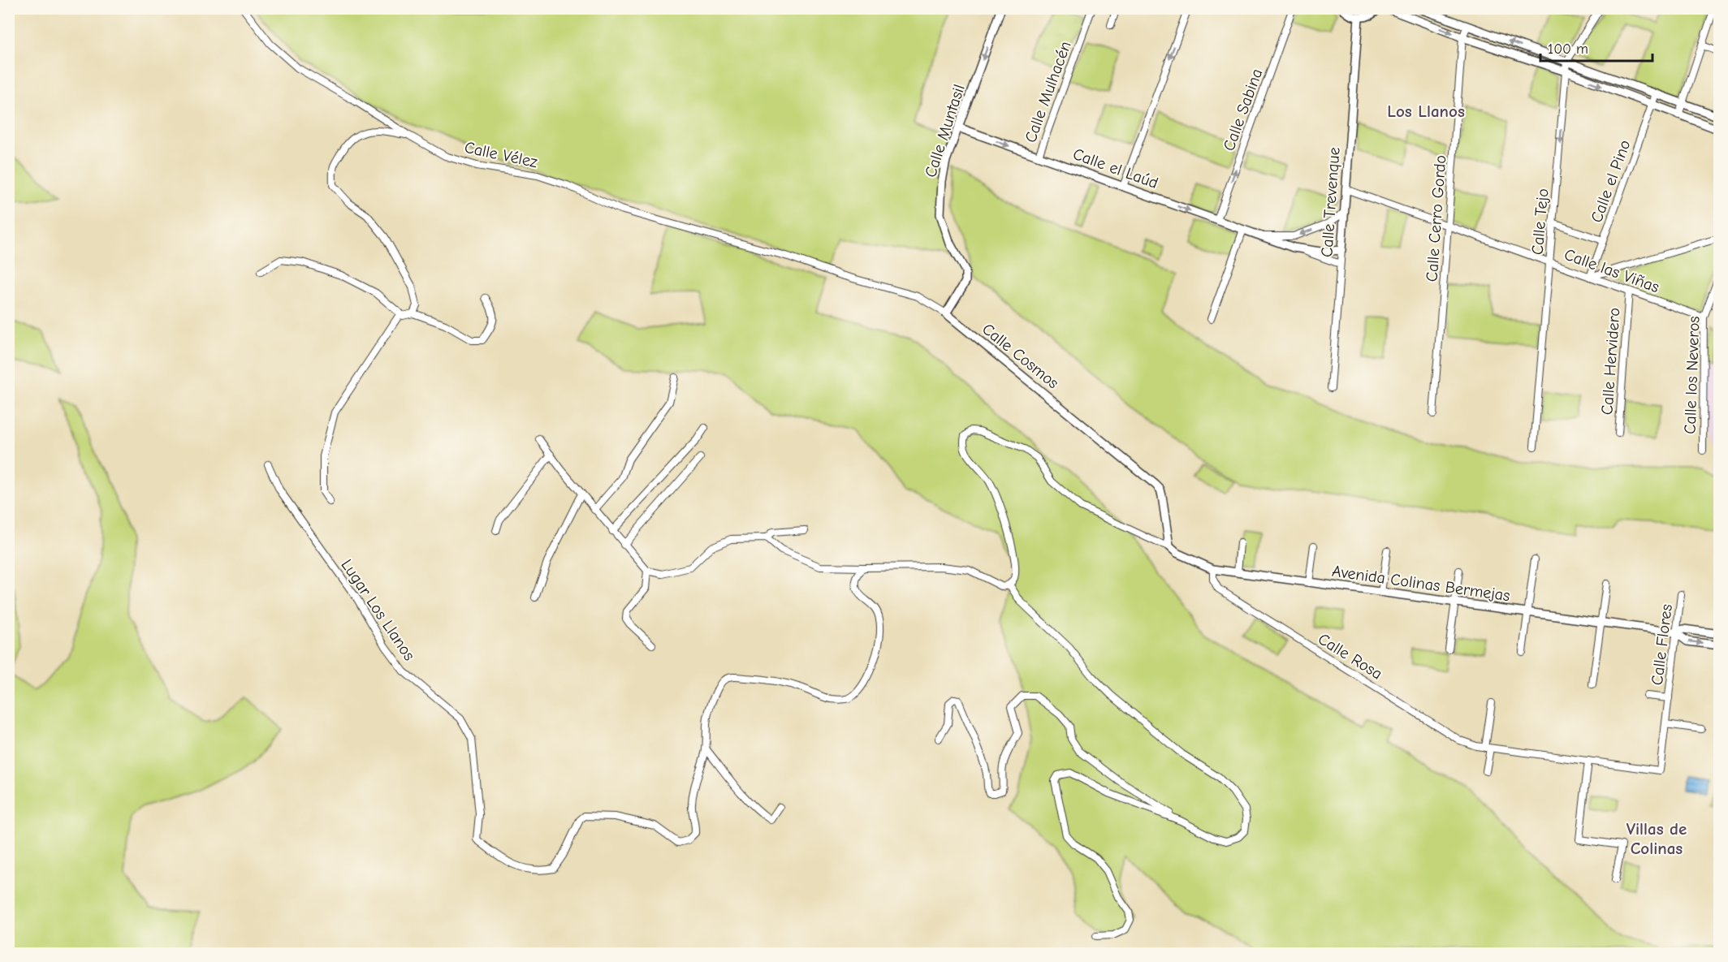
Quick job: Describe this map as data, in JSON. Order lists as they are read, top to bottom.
{
  "streets": {
    "street": [
      "Calle Mulhacén",
      "Calle Sabina",
      "Calle Muntasil",
      "Calle Vélez",
      "Calle el Laúd",
      "Calle el Pino",
      "Calle Trevenque",
      "Calle Cerro Gordo",
      "Calle Tejo",
      "Calle las Viñas",
      "Calle Cosmos",
      "Calle Hervidero",
      "Calle los Neveros",
      "Avenida Colinas Bermejas",
      "Lugar Los Llanos",
      "Calle Flores",
      "Calle Rosa"
    ]
  },
  "crossings": [
    ["Calle Mulhacén", "Calle el Laúd"],
    ["Calle Sabina", "Calle el Laúd"],
    ["Calle Muntasil", "Calle el Laúd"],
    ["Calle Muntasil", "Calle Cosmos"],
    ["Calle Vélez", "Calle Cosmos"],
    ["Calle el Laúd", "Calle Trevenque"],
    ["Calle el Pino", "Calle las Viñas"],
    ["Calle Trevenque", "Calle las Viñas"],
    ["Calle Cerro Gordo", "Calle las Viñas"],
    ["Calle Tejo", "Calle las Viñas"],
    ["Calle las Viñas", "Calle Hervidero"],
    ["Calle las Viñas", "Calle los Neveros"],
    ["Calle Cosmos", "Avenida Colinas Bermejas"],
    ["Avenida Colinas Bermejas", "Calle Flores"],
    ["Avenida Colinas Bermejas", "Calle Rosa"],
    ["Calle Flores", "Calle Rosa"]
  ],
  "one_way": ["Calle Sabina", "Calle Muntasil"],
  "districts": ["Los Llanos", "Villas de Colinas"],
  "scale_bar": "100 m"
}
